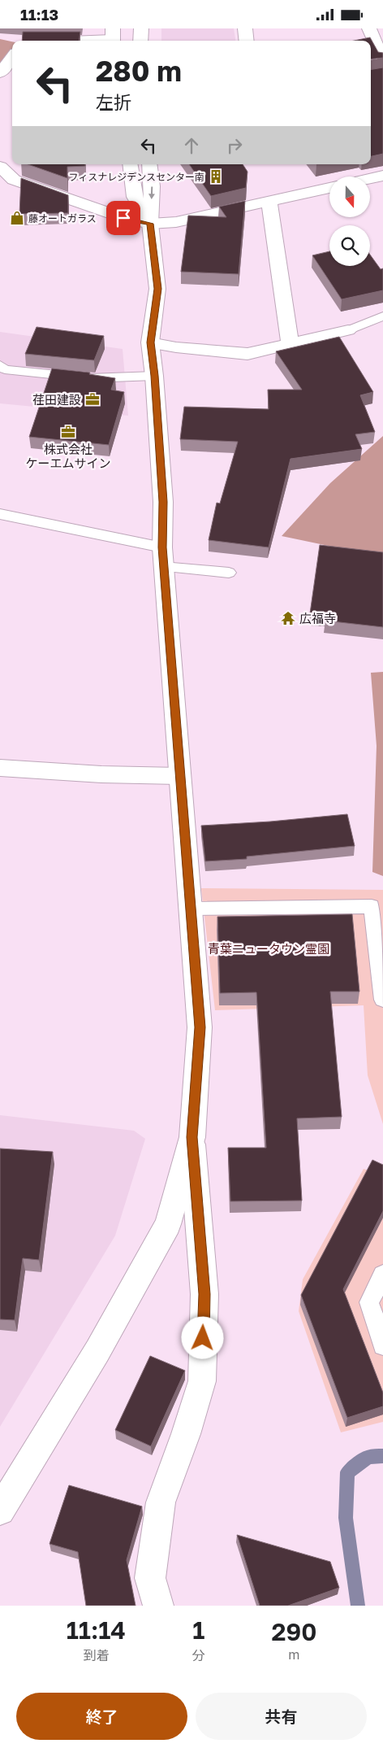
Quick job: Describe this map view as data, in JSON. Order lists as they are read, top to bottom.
{
  "parks": ["青葉ニュータウン霊園"],
  "places": {
    "building": ["フィスナレジデンスセンター南"],
    "shop": ["藤オートガラス"],
    "office": ["荏田建設", "株式会社 ケーエムサイン"],
    "temple": ["広福寺"]
  },
  "north": "bottom",
  "page": {
    "status": "11:13",
    "turn": ["280 m", "左折"],
    "eta": [
      "11:14",
      "到着",
      "1",
      "分",
      "290",
      "m"
    ],
    "buttons": ["終了", "共有"]
  }
}
